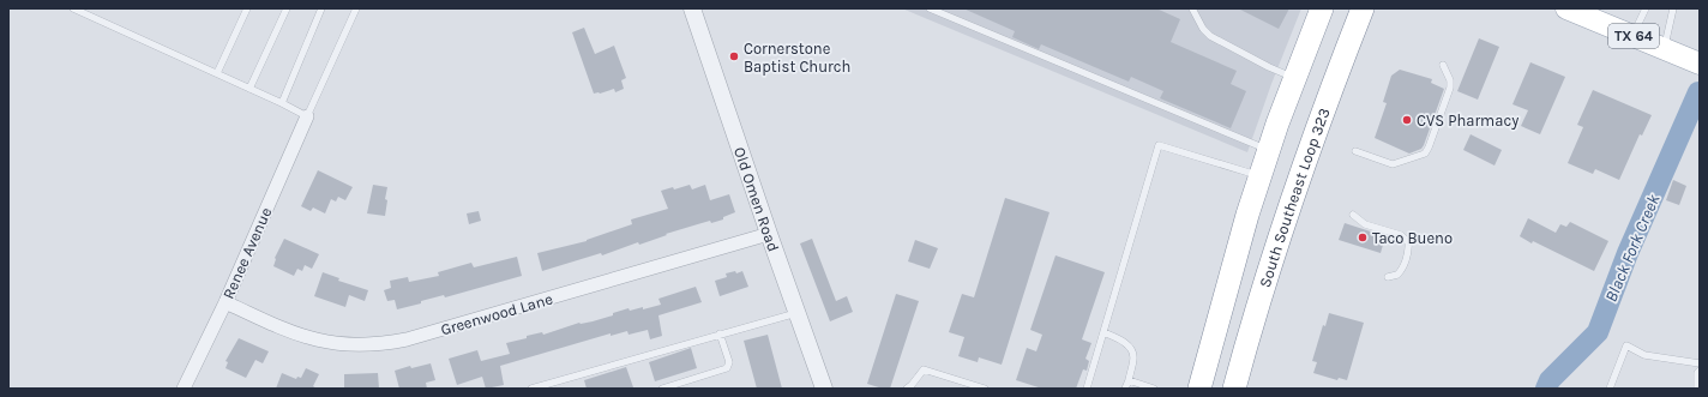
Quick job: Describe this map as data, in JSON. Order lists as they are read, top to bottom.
{
  "streets": {
    "highway": ["South Southeast Loop 323"],
    "main road": ["TX 64"],
    "street": ["Old Omen Road", "Renee Avenue", "Greenwood Lane"]
  },
  "crossings": [
    ["Old Omen Road", "Greenwood Lane"],
    ["Renee Avenue", "Greenwood Lane"]
  ],
  "water": ["Black Fork Creek"],
  "places": ["Cornerstone Baptist Church", "CVS Pharmacy", "Taco Bueno"]
}
